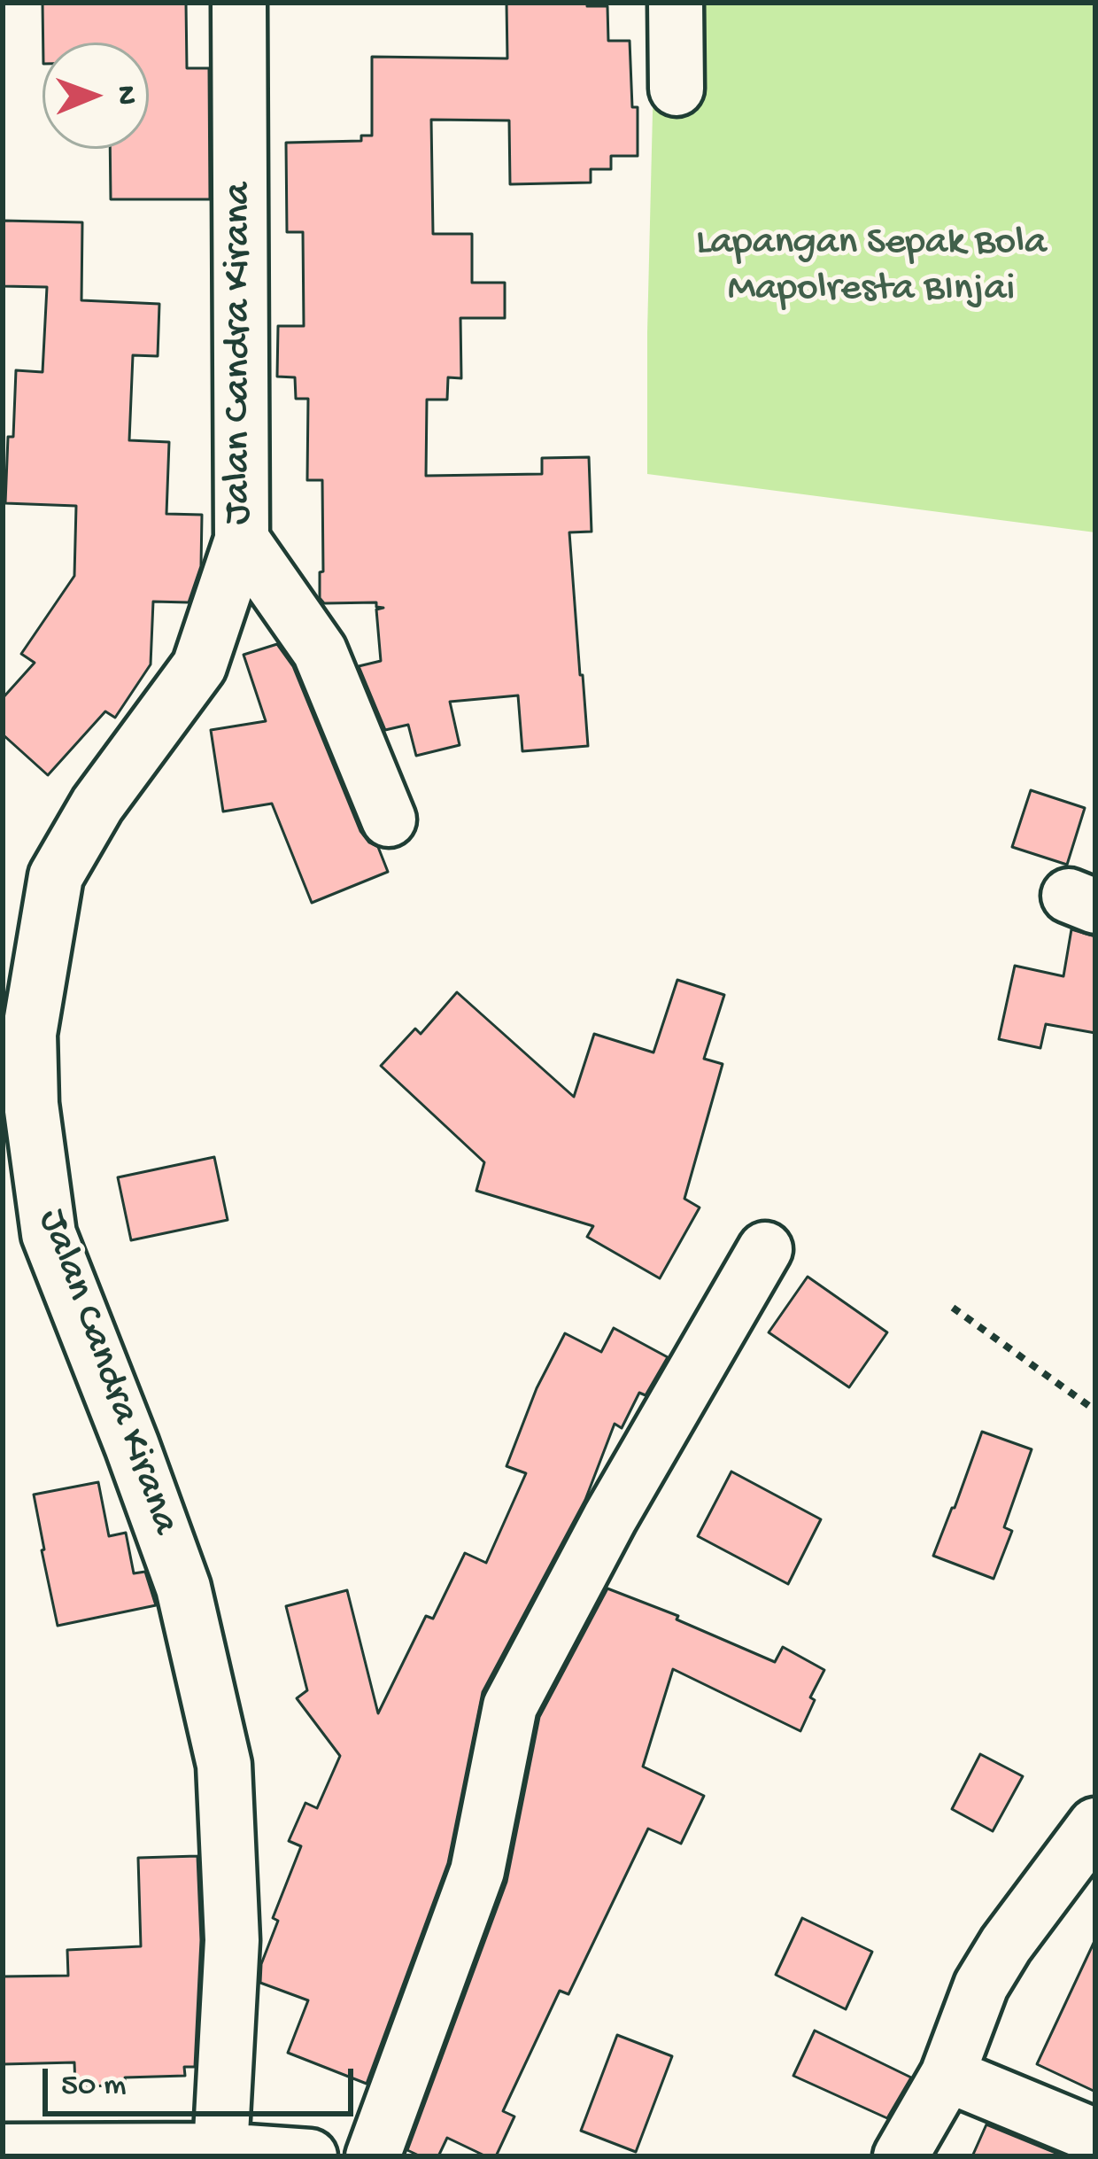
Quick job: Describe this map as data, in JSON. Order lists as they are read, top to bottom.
{
  "streets": {
    "street": ["Jalan Candra Kirana"]
  },
  "parks": ["Lapangan Sepak Bola Mapolresta BInjai"],
  "scale_bar": "50 m",
  "north": "right"
}
